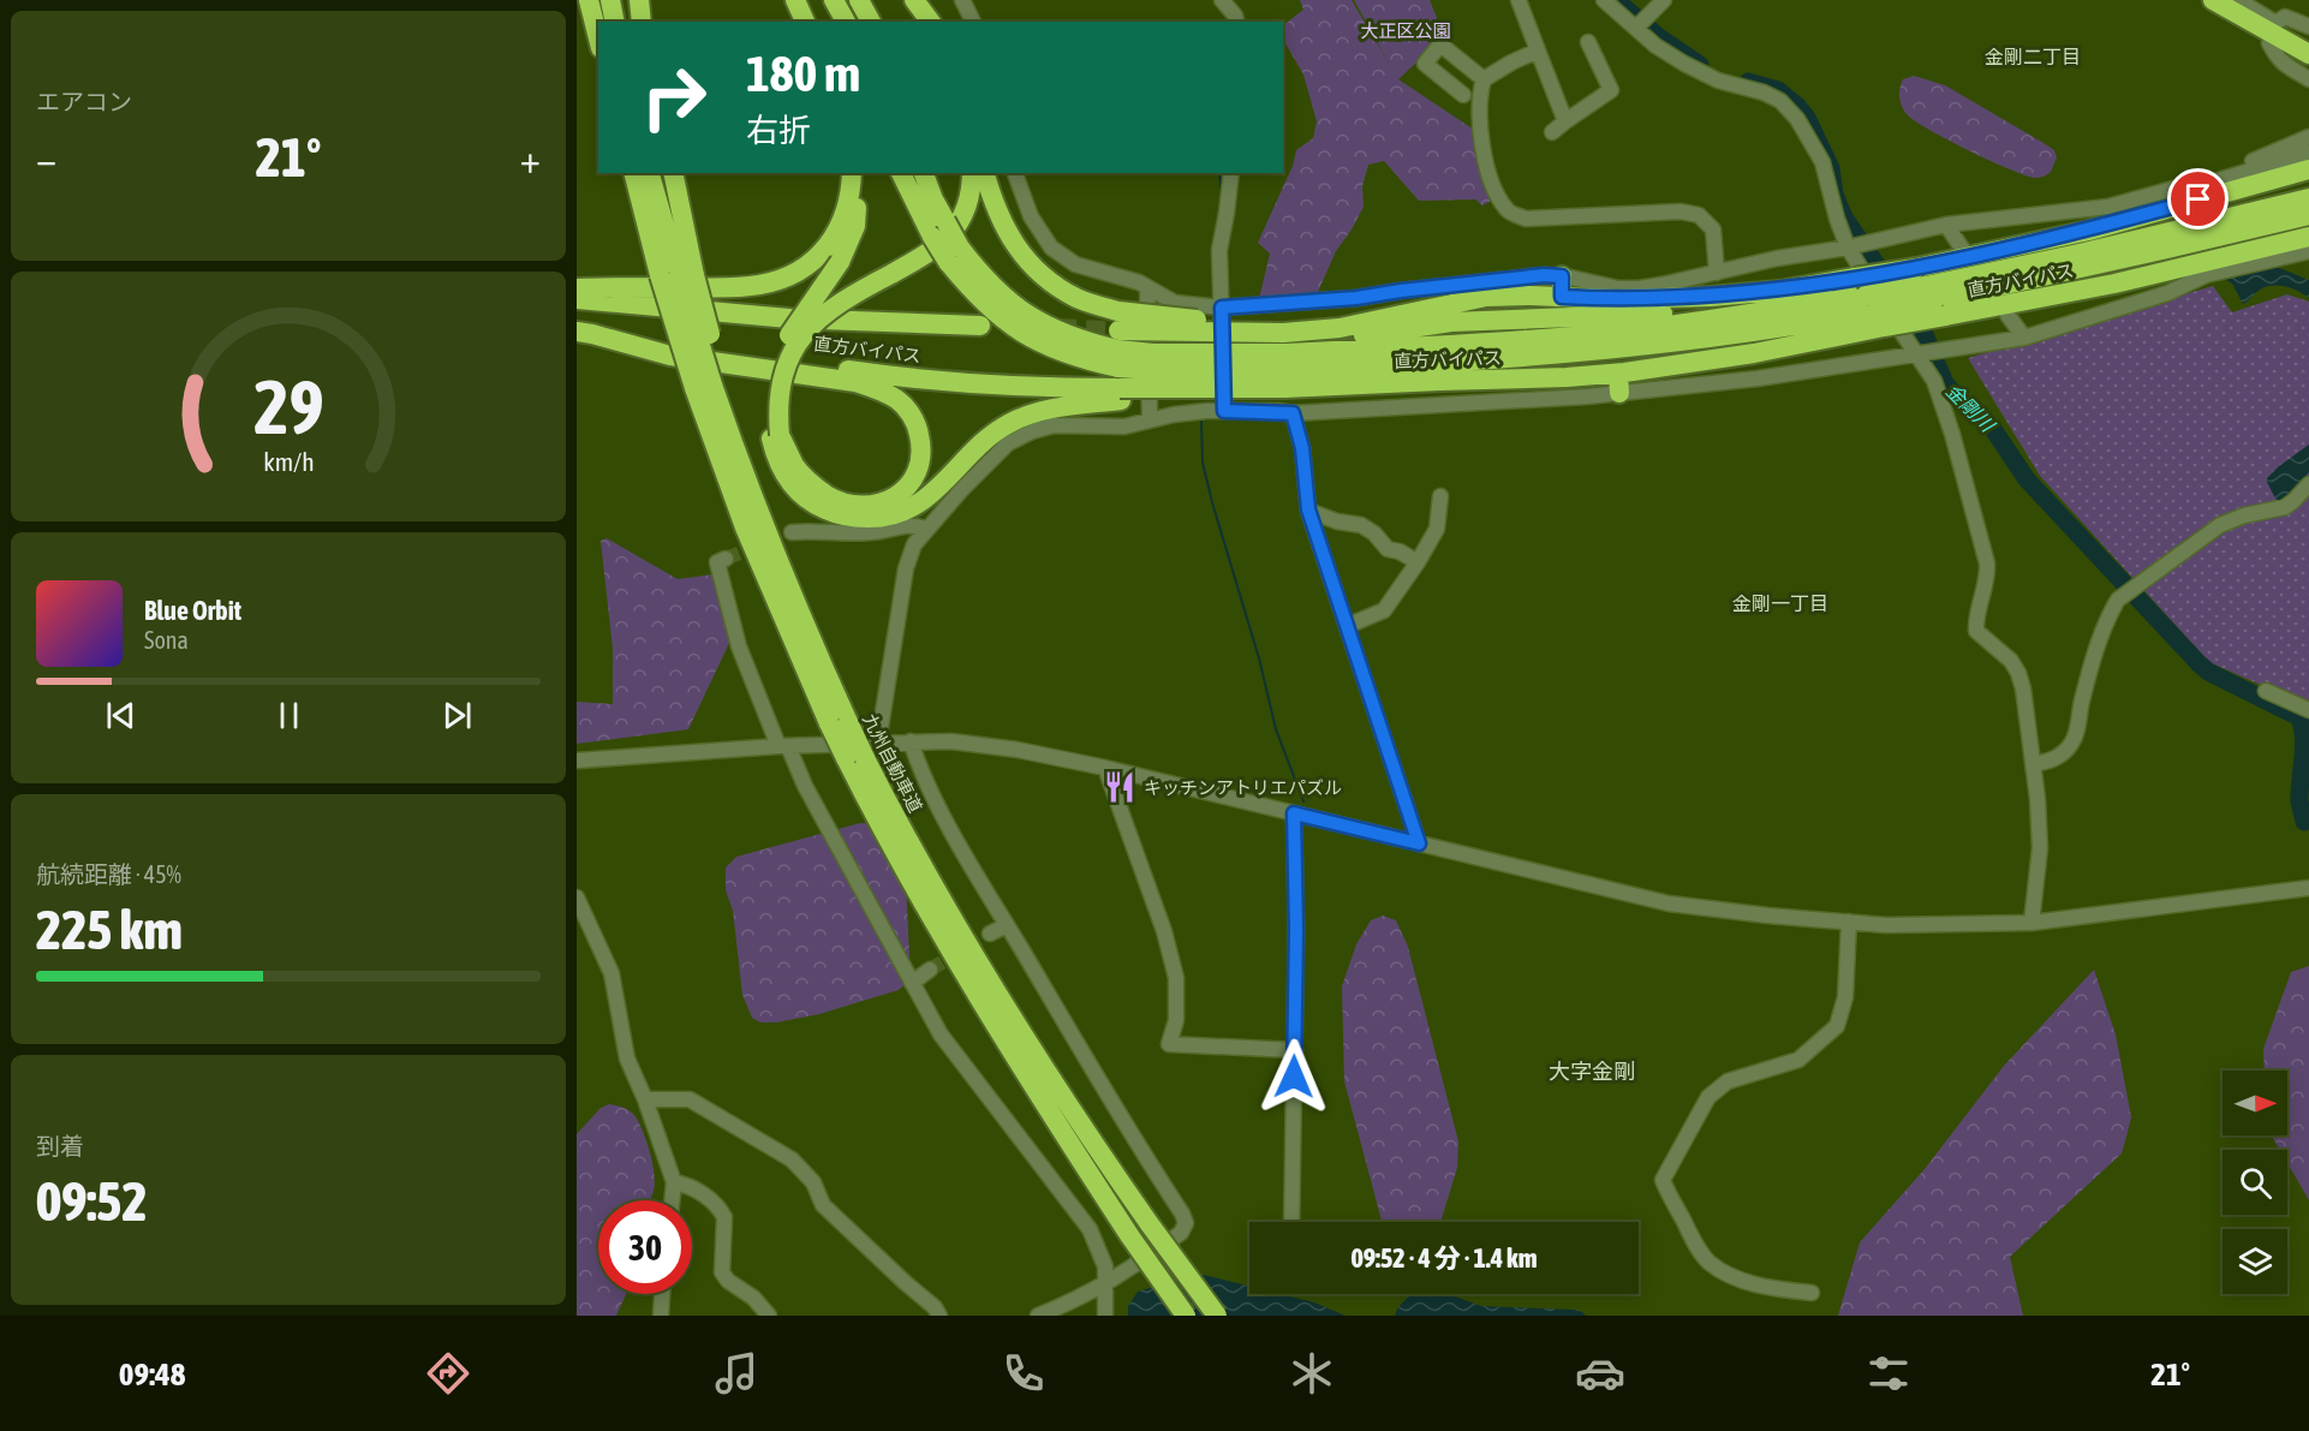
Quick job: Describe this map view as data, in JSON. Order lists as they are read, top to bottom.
{
  "streets": {
    "highway": ["直方バイパス", "九州自動車道"]
  },
  "districts": ["金剛二丁目", "金剛一丁目", "大字金剛"],
  "water": ["金剛川"],
  "parks": ["大正区公園"],
  "places": {
    "restaurant": ["キッチンアトリエパズル"]
  },
  "north": "right",
  "page": {
    "tile": [
      "エアコン",
      ["航続距離 · 45%", "225 km"],
      ["到着", "09:52"]
    ],
    "turn": ["180 m", "右折"],
    "heat": ["−", "21°", "+"],
    "song": ["Blue Orbit", "Sona"],
    "limit": "30",
    "trip": "09:52 · 4 分 · 1.4 km",
    "tabs": ["09:48", "21°"],
    "gauge": ["29", "km/h"]
  }
}
